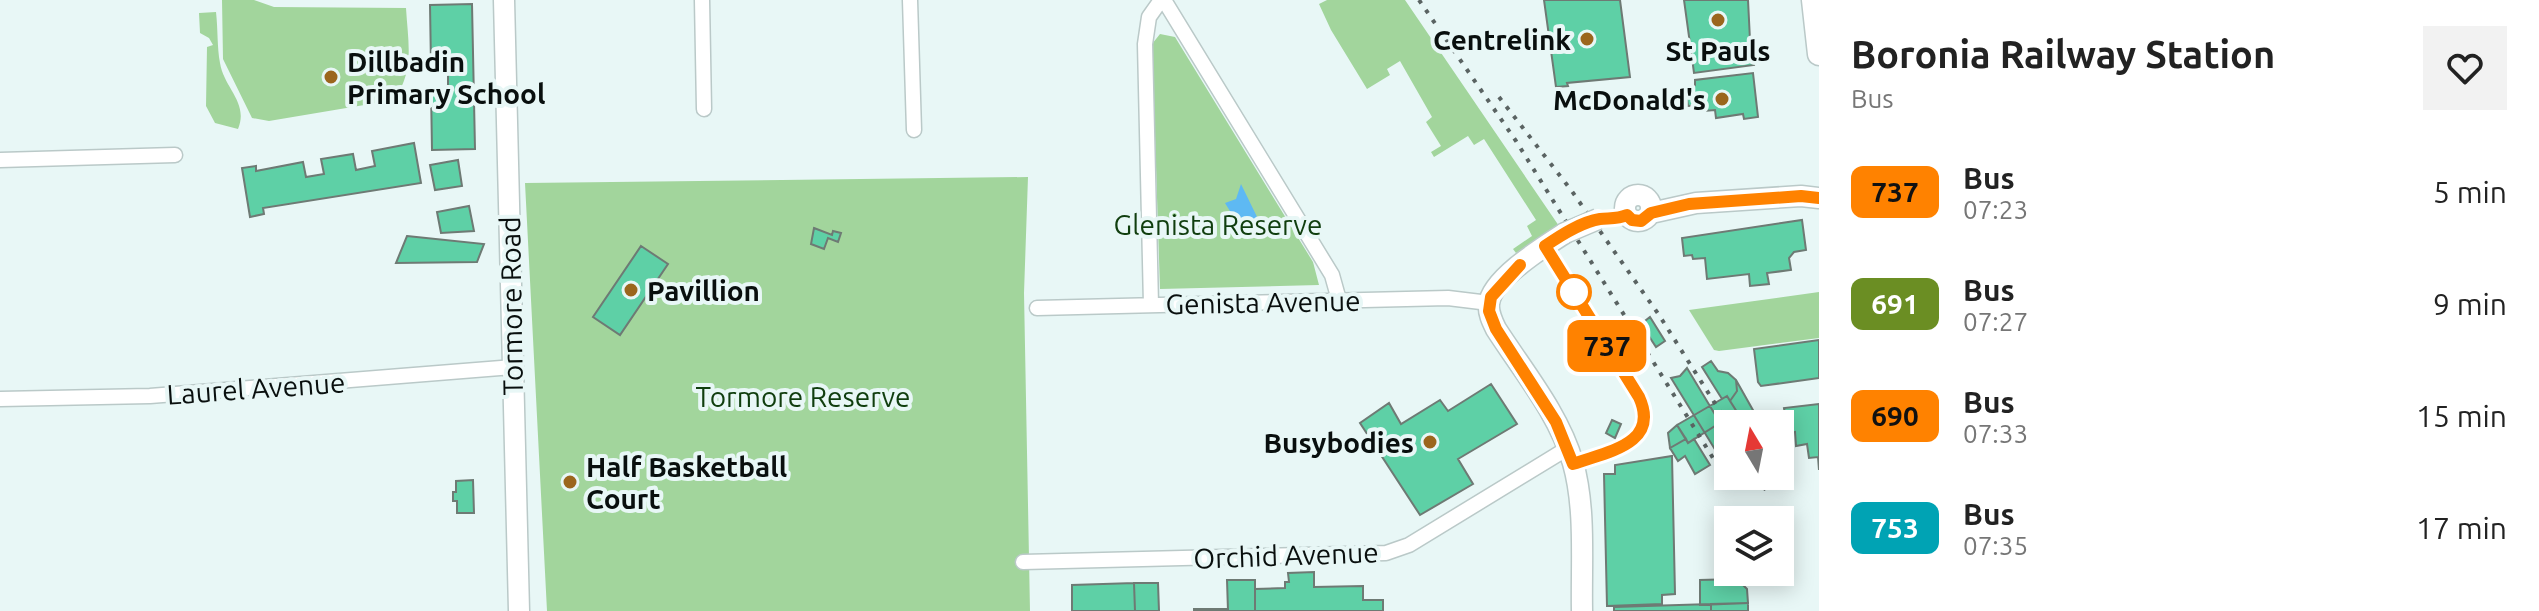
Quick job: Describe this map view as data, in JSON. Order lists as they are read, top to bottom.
{
  "streets": {
    "main road": ["Tormore Road"],
    "street": ["Genista Avenue", "Laurel Avenue", "Orchid Avenue"]
  },
  "crossings": [
    ["Tormore Road", "Laurel Avenue"]
  ],
  "parks": ["Glenista Reserve", "Tormore Reserve"],
  "places": [
    "St Pauls",
    "Centrelink",
    "Dillbadin Primary School",
    "McDonald's",
    "Pavillion",
    "Busybodies",
    "Half Basketball Court"
  ],
  "lines": ["bus line 737"],
  "north": "top",
  "page": {
    "on_map": "737",
    "heading": ["Boronia Railway Station", "Bus"],
    "list": [
      {
        "mark": "737",
        "name": "Bus",
        "note": "07:23",
        "value": "5 min"
      },
      {
        "mark": "691",
        "name": "Bus",
        "note": "07:27",
        "value": "9 min"
      },
      {
        "mark": "690",
        "name": "Bus",
        "note": "07:33",
        "value": "15 min"
      },
      {
        "mark": "753",
        "name": "Bus",
        "note": "07:35",
        "value": "17 min"
      }
    ]
  }
}
